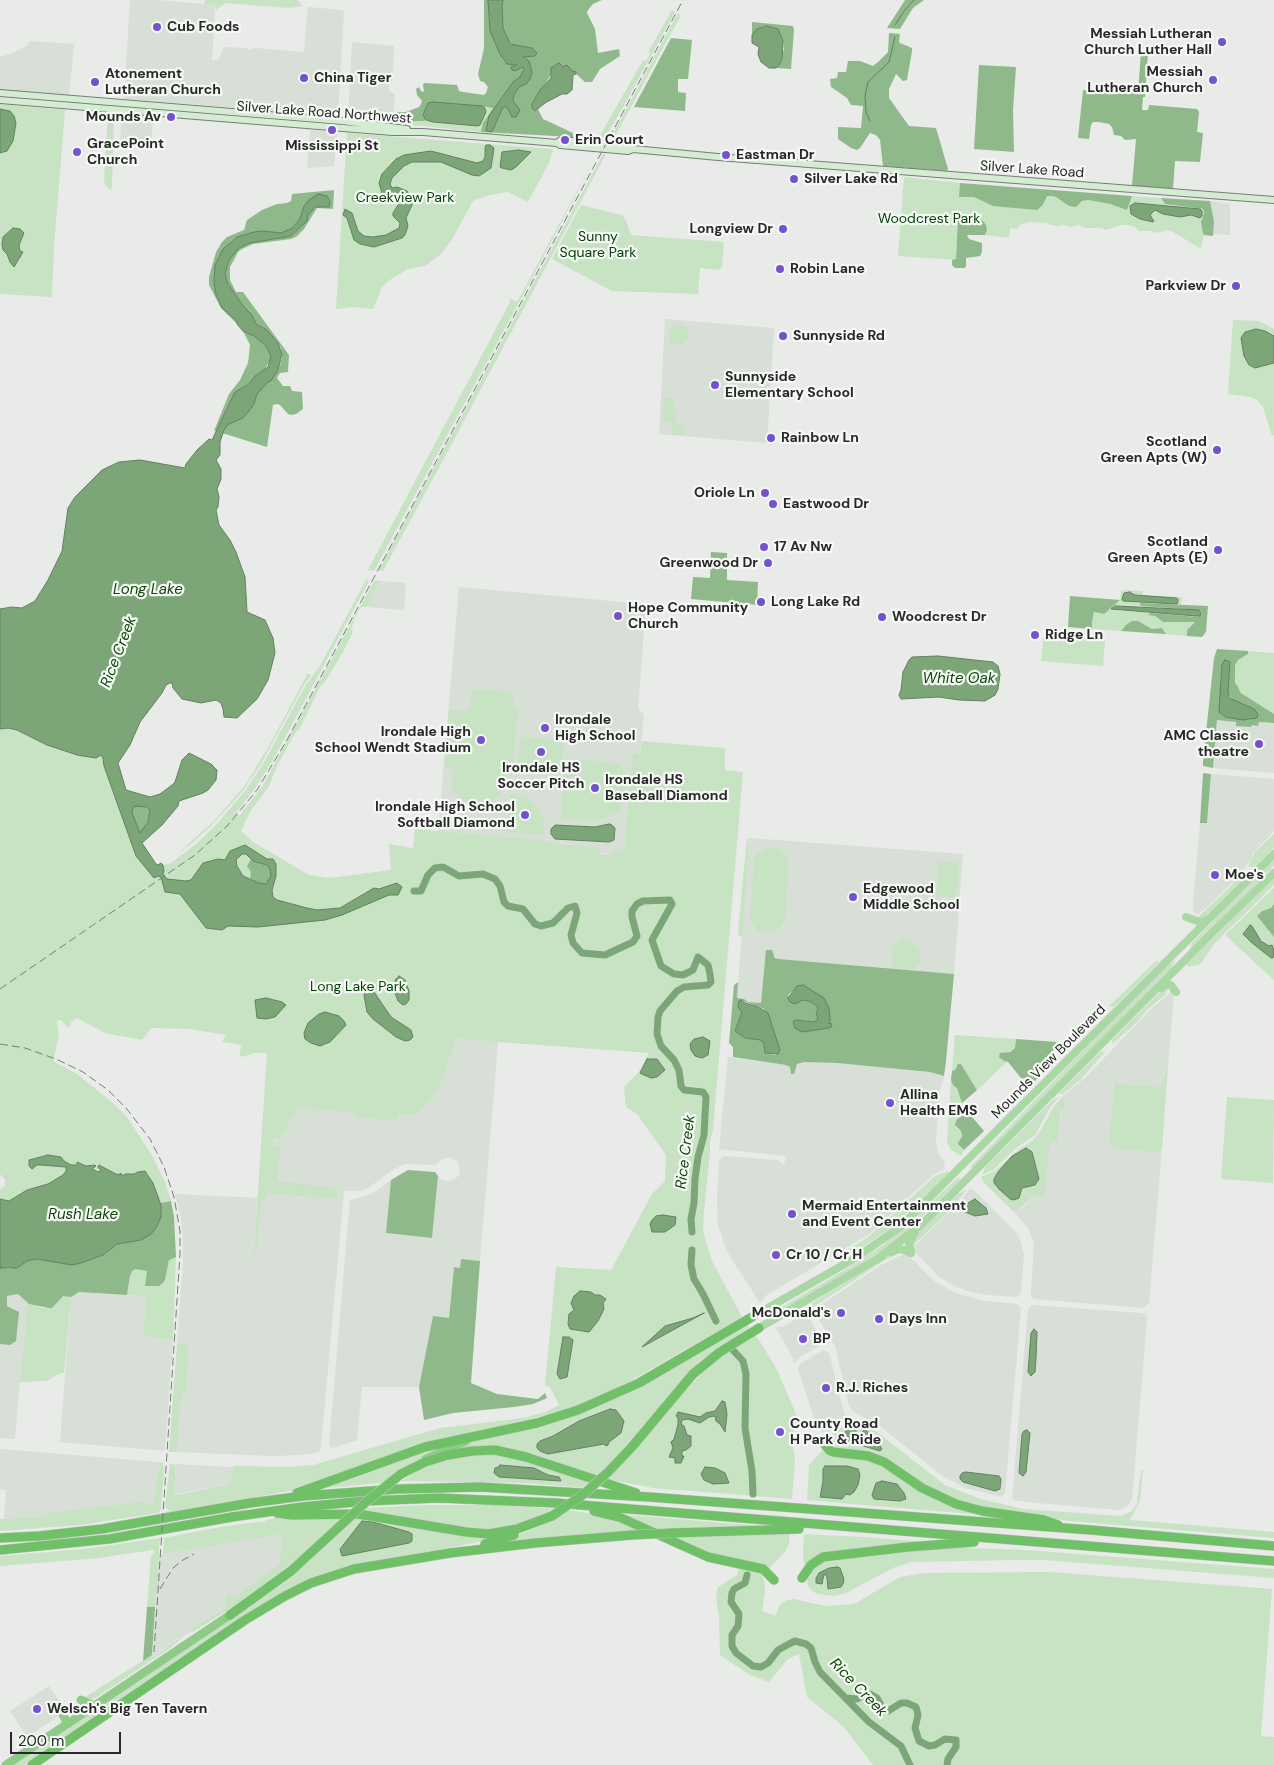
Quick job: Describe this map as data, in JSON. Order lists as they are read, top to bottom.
{
  "streets": {
    "main road": ["Silver Lake Road Northwest", "Silver Lake Road", "Mounds View Boulevard"]
  },
  "crossings": [
    ["Silver Lake Road Northwest", "Silver Lake Road"]
  ],
  "water": [
    "Long Lake",
    "Rice Creek",
    "White Oak",
    "Rush Lake"
  ],
  "parks": [
    "Creekview Park",
    "Woodcrest Park",
    "Sunny Square Park",
    "Long Lake Park"
  ],
  "places": [
    "Cub Foods",
    "Messiah Lutheran Church Luther Hall",
    "China Tiger",
    "Messiah Lutheran Church",
    "Atonement Lutheran Church",
    "Mounds Av",
    "Mississippi St",
    "Erin Court",
    "GracePoint Church",
    "Eastman Dr",
    "Silver Lake Rd",
    "Longview Dr",
    "Robin Lane",
    "Parkview Dr",
    "Sunnyside Rd",
    "Sunnyside Elementary School",
    "Rainbow Ln",
    "Scotland Green Apts (W)",
    "Oriole Ln",
    "Eastwood Dr",
    "17 Av Nw",
    "Scotland Green Apts (E)",
    "Greenwood Dr",
    "Long Lake Rd",
    "Hope Community Church",
    "Woodcrest Dr",
    "Ridge Ln",
    "Irondale High School",
    "Irondale High School Wendt Stadium",
    "AMC Classic theatre",
    "Irondale HS Soccer Pitch",
    "Irondale HS Baseball Diamond",
    "Irondale High School Softball Diamond",
    "Moe's",
    "Edgewood Middle School",
    "Allina Health EMS",
    "Mermaid Entertainment and Event Center",
    "Cr 10 / Cr H",
    "McDonald's",
    "Days Inn",
    "BP",
    "R.J. Riches",
    "County Road H Park & Ride",
    "Welsch's Big Ten Tavern"
  ],
  "scale_bar": "200 m"
}
